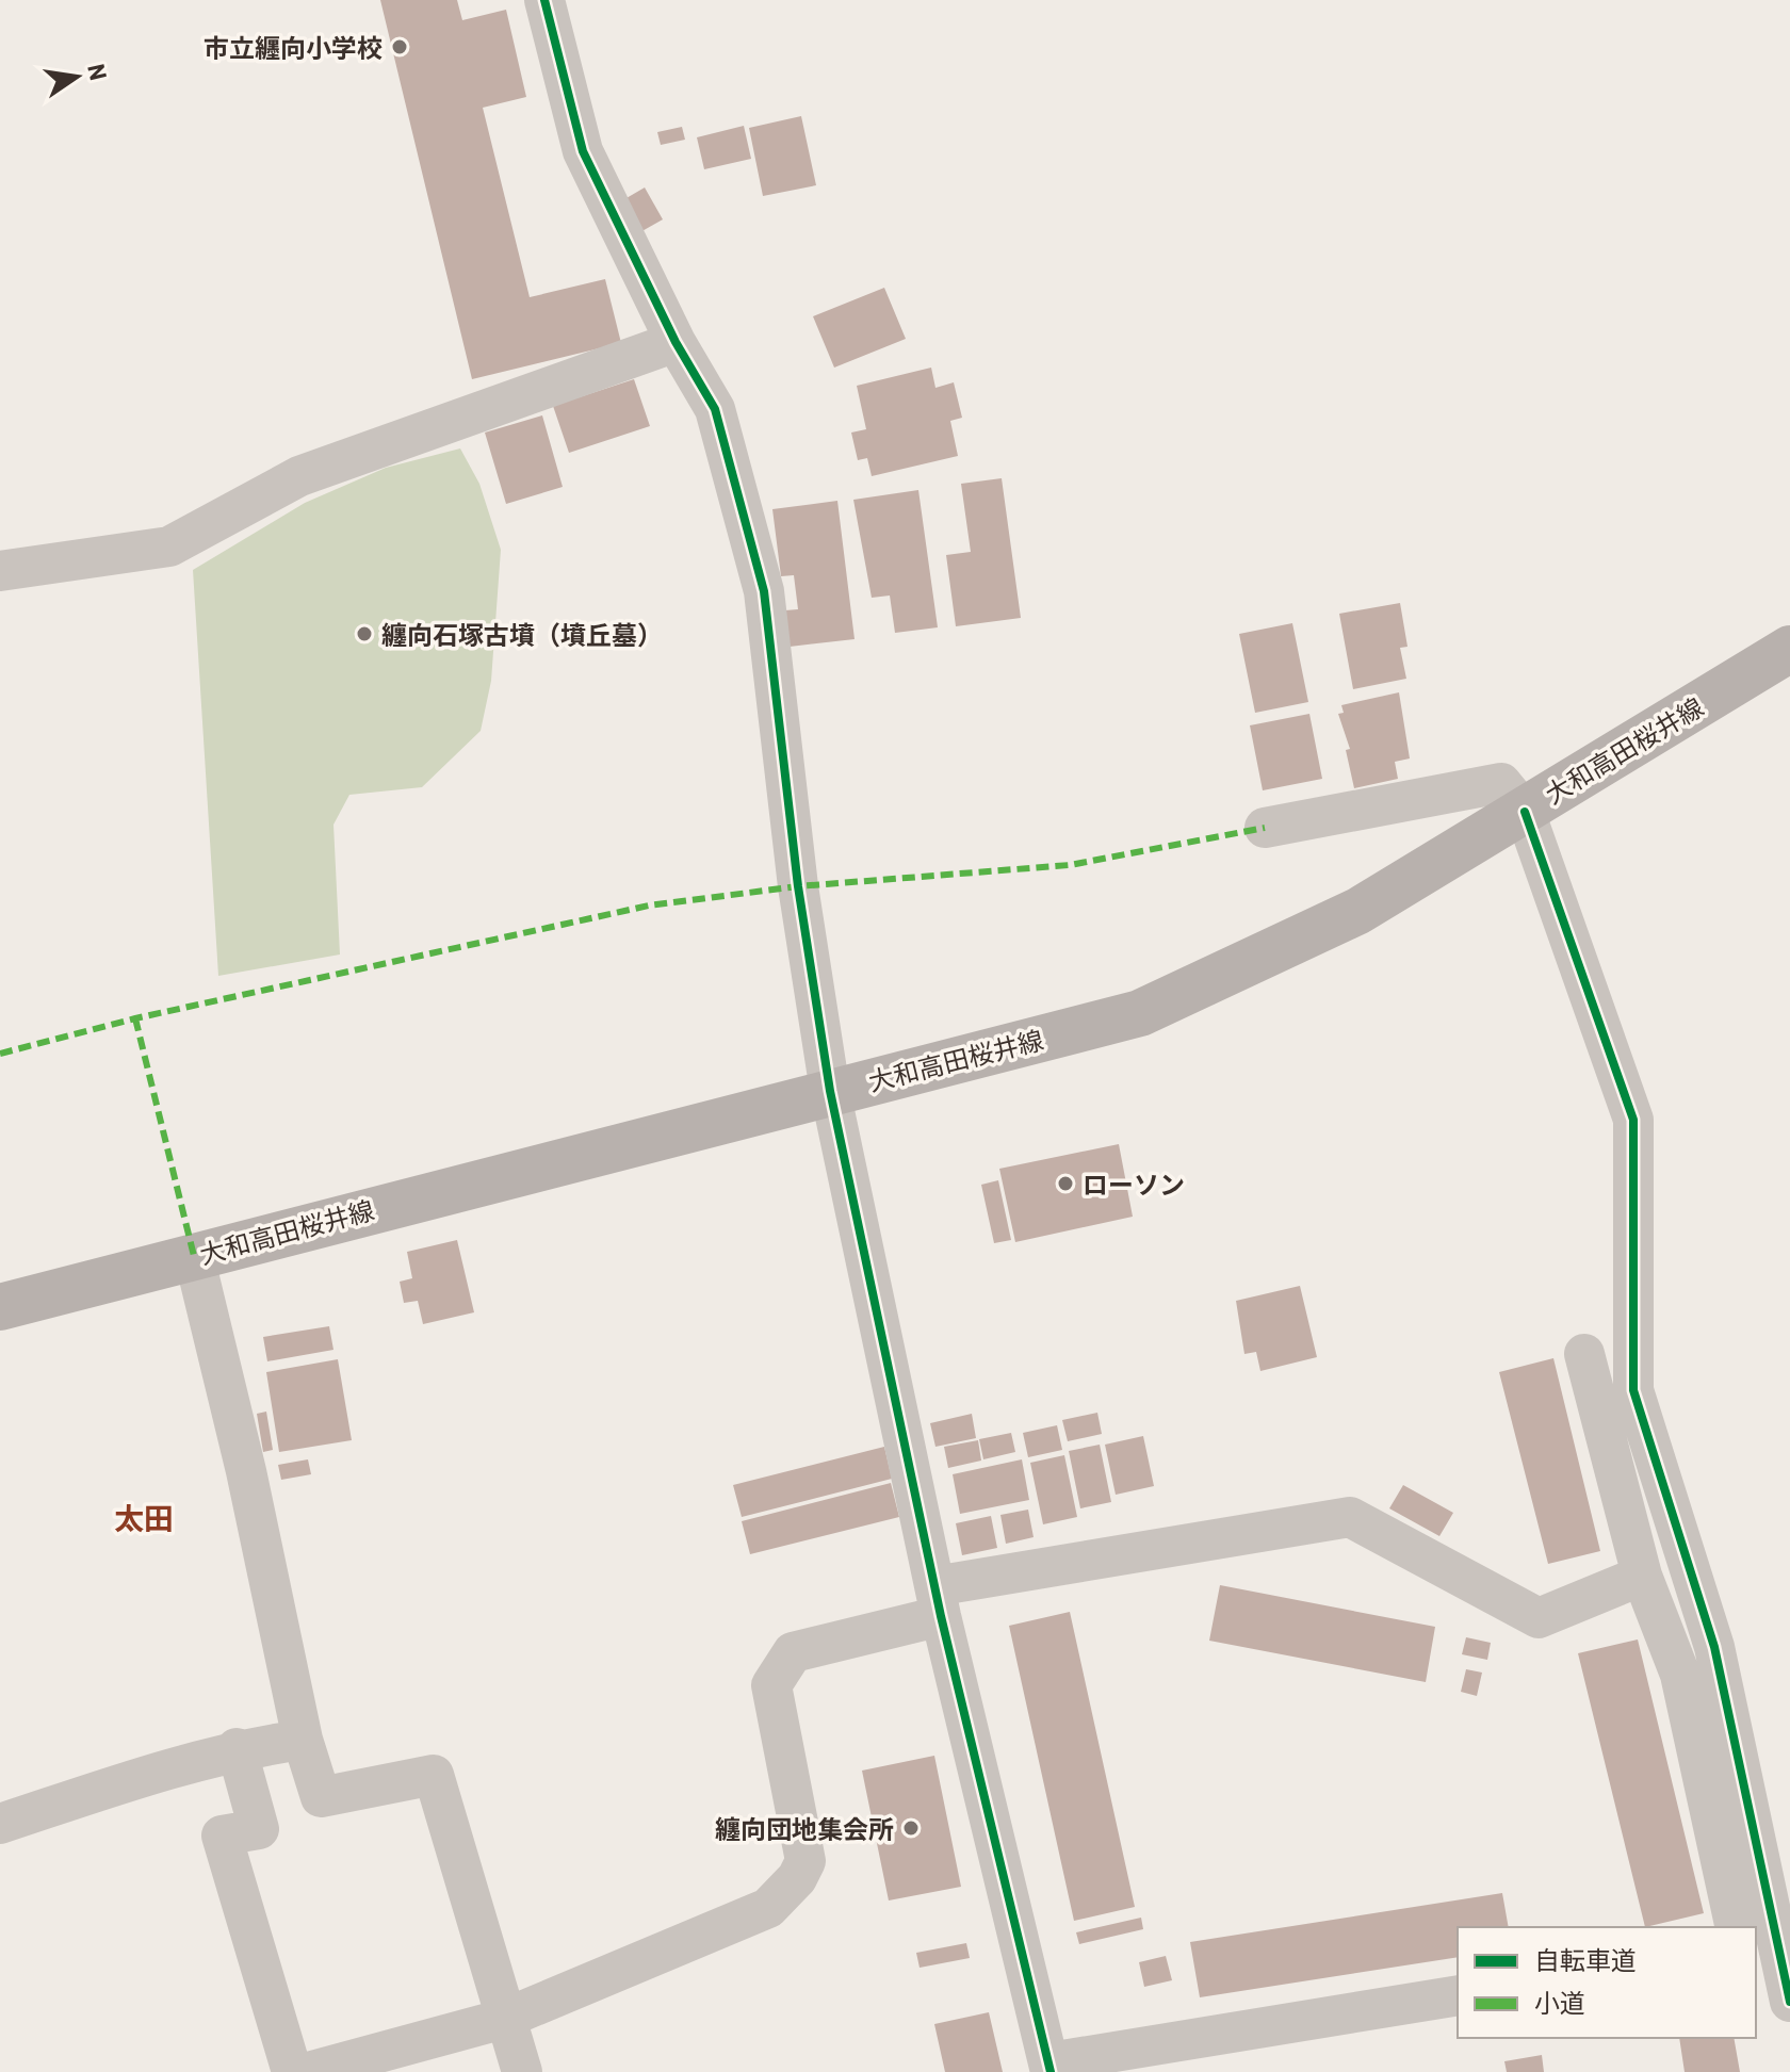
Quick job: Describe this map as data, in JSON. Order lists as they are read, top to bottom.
{
  "streets": {
    "main road": ["大和高田桜井線"]
  },
  "districts": ["太田"],
  "places": [
    "市立纒向小学校",
    "纏向石塚古墳（墳丘墓）",
    "ローソン",
    "纏向団地集会所"
  ],
  "legend": ["自転車道", "小道"],
  "north": "right"
}
